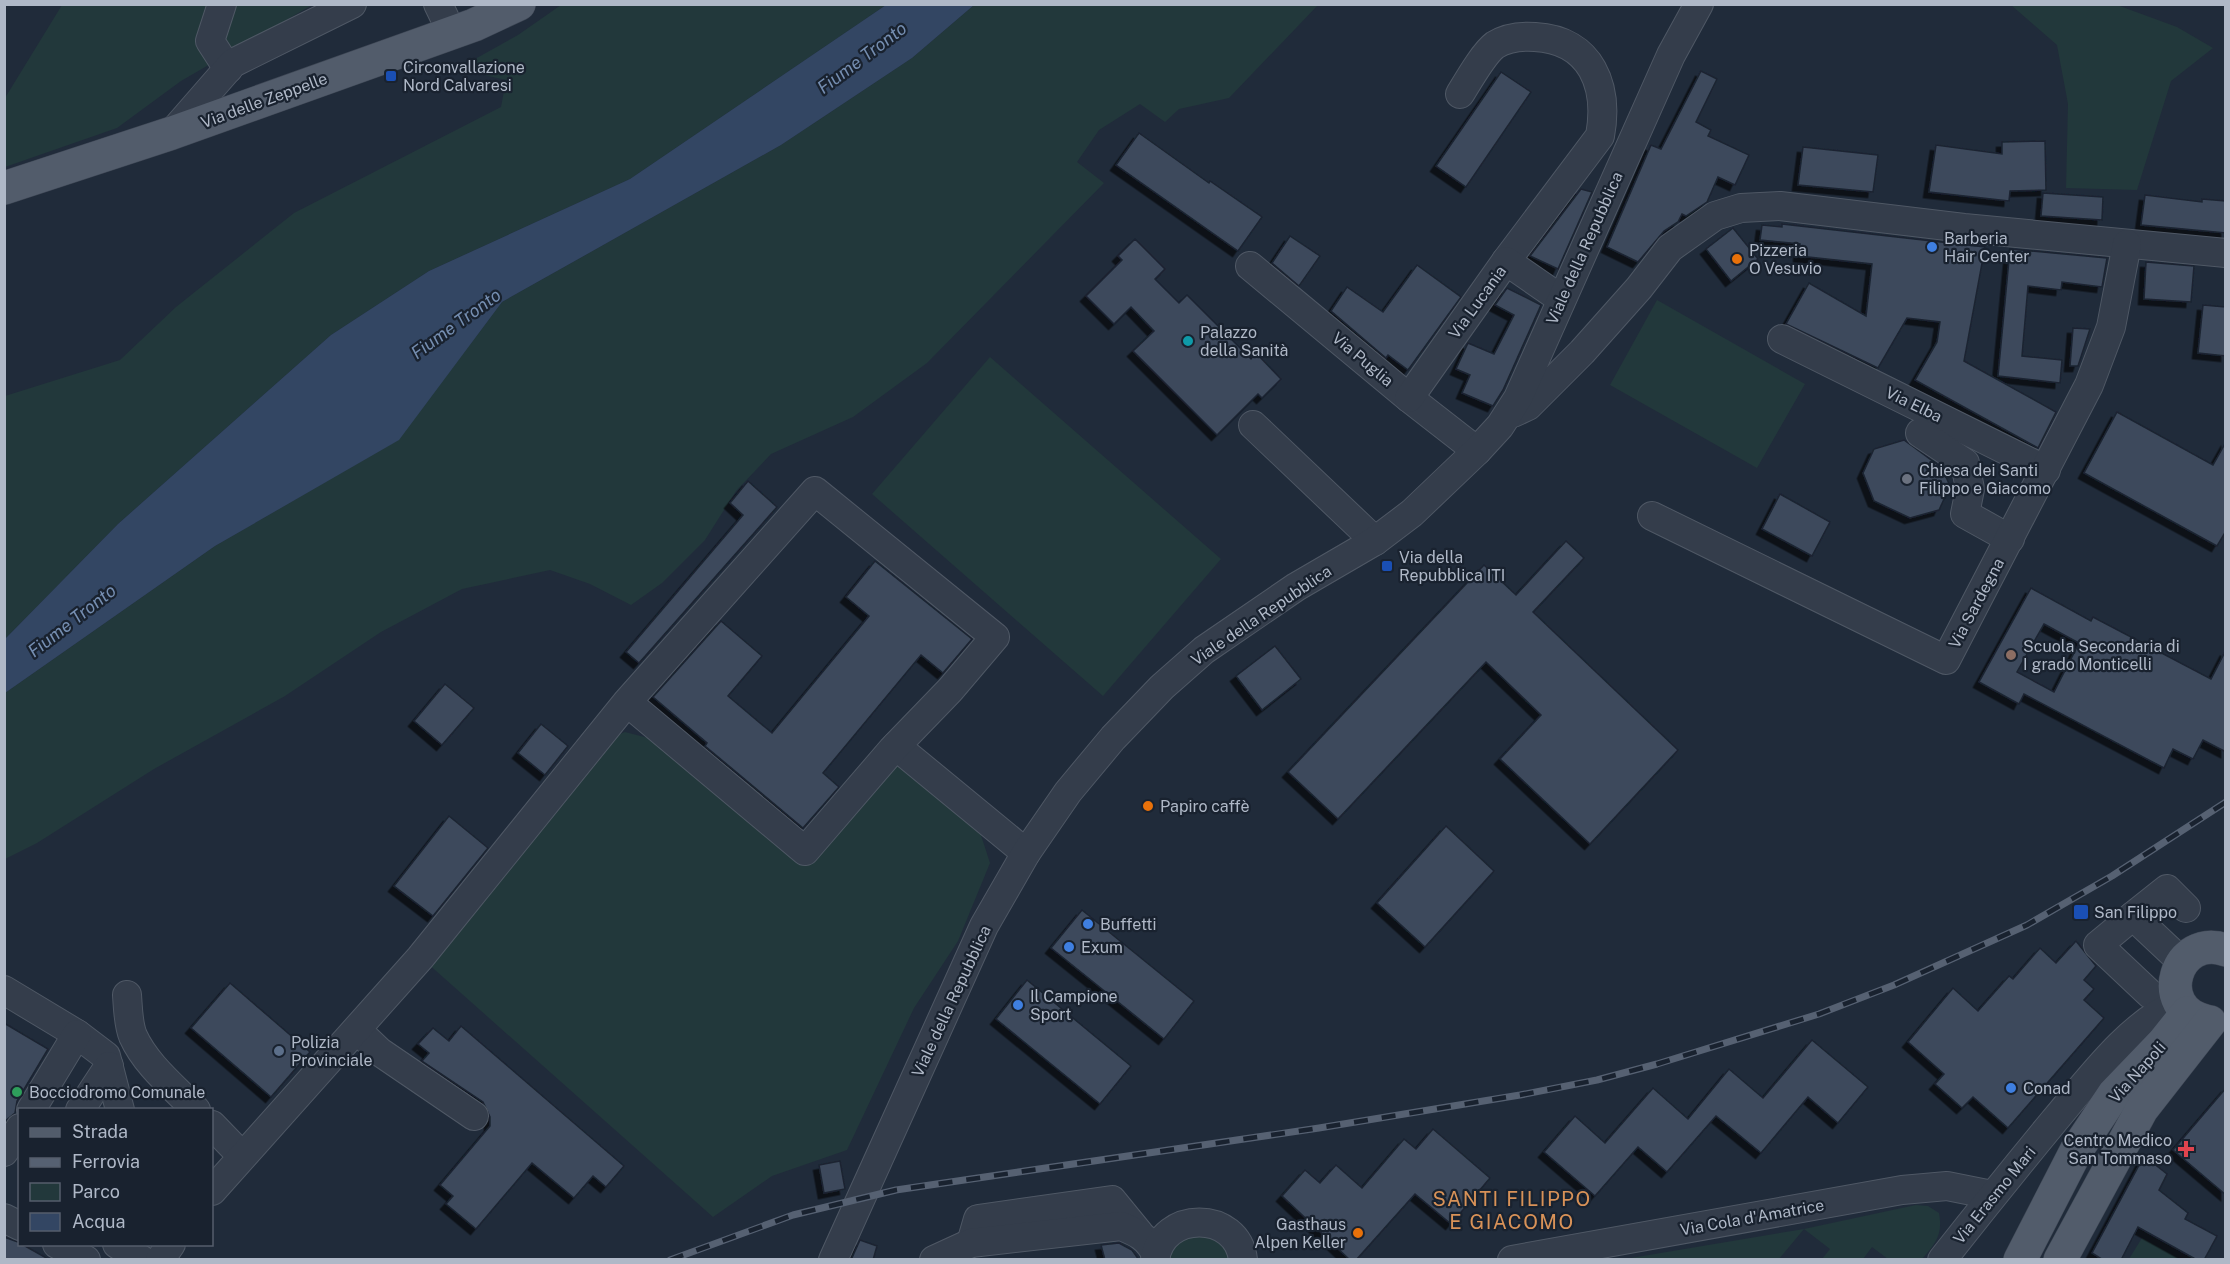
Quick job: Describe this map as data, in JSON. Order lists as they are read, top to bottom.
{
  "streets": {
    "main road": ["Via delle Zeppelle", "Via Napoli"],
    "street": [
      "Viale della Repubblica",
      "Via Lucania",
      "Via Puglia",
      "Via Elba",
      "Via Sardegna",
      "Via Erasmo Mari",
      "Via Cola d'Amatrice"
    ]
  },
  "crossings": [
    ["Viale della Repubblica", "Via Lucania"],
    ["Viale della Repubblica", "Via Puglia"],
    ["Via Lucania", "Via Puglia"],
    ["Via Elba", "Via Sardegna"],
    ["Via Napoli", "Via Erasmo Mari"],
    ["Via Erasmo Mari", "Via Cola d'Amatrice"]
  ],
  "districts": ["SANTI FILIPPO E GIACOMO"],
  "water": ["Fiume Tronto"],
  "places": {
    "transit": ["Circonvallazione Nord Calvaresi", "Via della Repubblica ITI", "San Filippo"],
    "other": [
      "Barberia Hair Center",
      "Pizzeria O Vesuvio",
      "Palazzo della Sanità",
      "Chiesa dei Santi Filippo e Giacomo",
      "Scuola Secondaria di I grado Monticelli",
      "Papiro caffè",
      "Buffetti",
      "Exum",
      "Il Campione Sport",
      "Polizia Provinciale",
      "Conad",
      "Bocciodromo Comunale",
      "Gasthaus Alpen Keller"
    ],
    "health": ["Centro Medico San Tommaso"]
  },
  "legend": [
    "Strada",
    "Ferrovia",
    "Parco",
    "Acqua"
  ]
}
